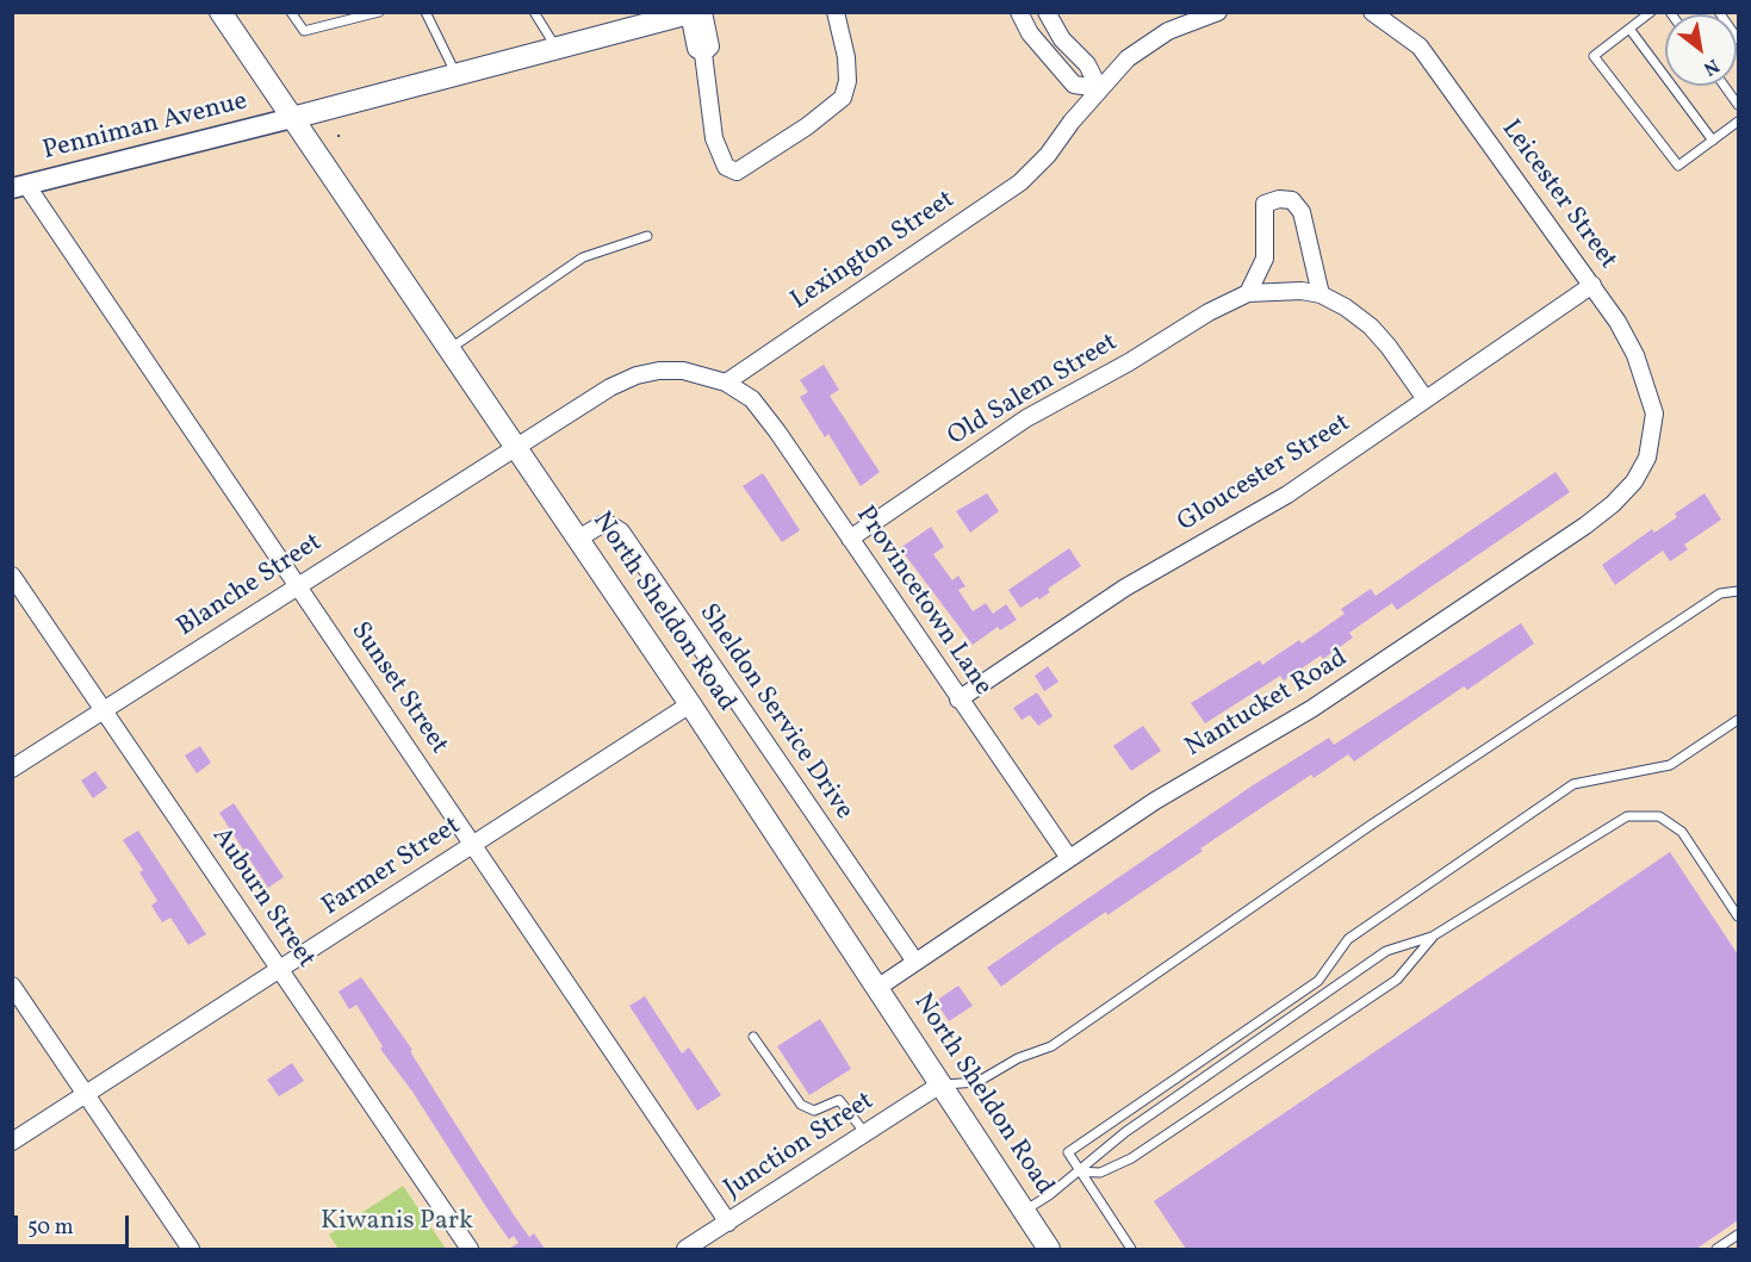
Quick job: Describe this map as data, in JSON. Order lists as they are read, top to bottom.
{
  "streets": {
    "main road": ["North Sheldon Road"],
    "street": [
      "Penniman Avenue",
      "Leicester Street",
      "Lexington Street",
      "Old Salem Street",
      "Gloucester Street",
      "Blanche Street",
      "Provincetown Lane",
      "Sunset Street",
      "Nantucket Road",
      "Sheldon Service Drive",
      "Farmer Street",
      "Auburn Street",
      "Junction Street"
    ]
  },
  "crossings": [
    ["Penniman Avenue", "North Sheldon Road"],
    ["Penniman Avenue", "Sunset Street"],
    ["Leicester Street", "Gloucester Street"],
    ["Leicester Street", "Nantucket Road"],
    ["Lexington Street", "Provincetown Lane"],
    ["Old Salem Street", "Gloucester Street"],
    ["Old Salem Street", "Provincetown Lane"],
    ["Gloucester Street", "Provincetown Lane"],
    ["Blanche Street", "North Sheldon Road"],
    ["Blanche Street", "Sunset Street"],
    ["Blanche Street", "Auburn Street"],
    ["Provincetown Lane", "Nantucket Road"],
    ["North Sheldon Road", "Nantucket Road"],
    ["North Sheldon Road", "Sheldon Service Drive"],
    ["North Sheldon Road", "Farmer Street"],
    ["North Sheldon Road", "Junction Street"],
    ["Sunset Street", "Farmer Street"],
    ["Sunset Street", "Junction Street"],
    ["Nantucket Road", "Sheldon Service Drive"],
    ["Farmer Street", "Auburn Street"]
  ],
  "parks": ["Kiwanis Park"],
  "scale_bar": "50 m",
  "north": "bottom right"
}
